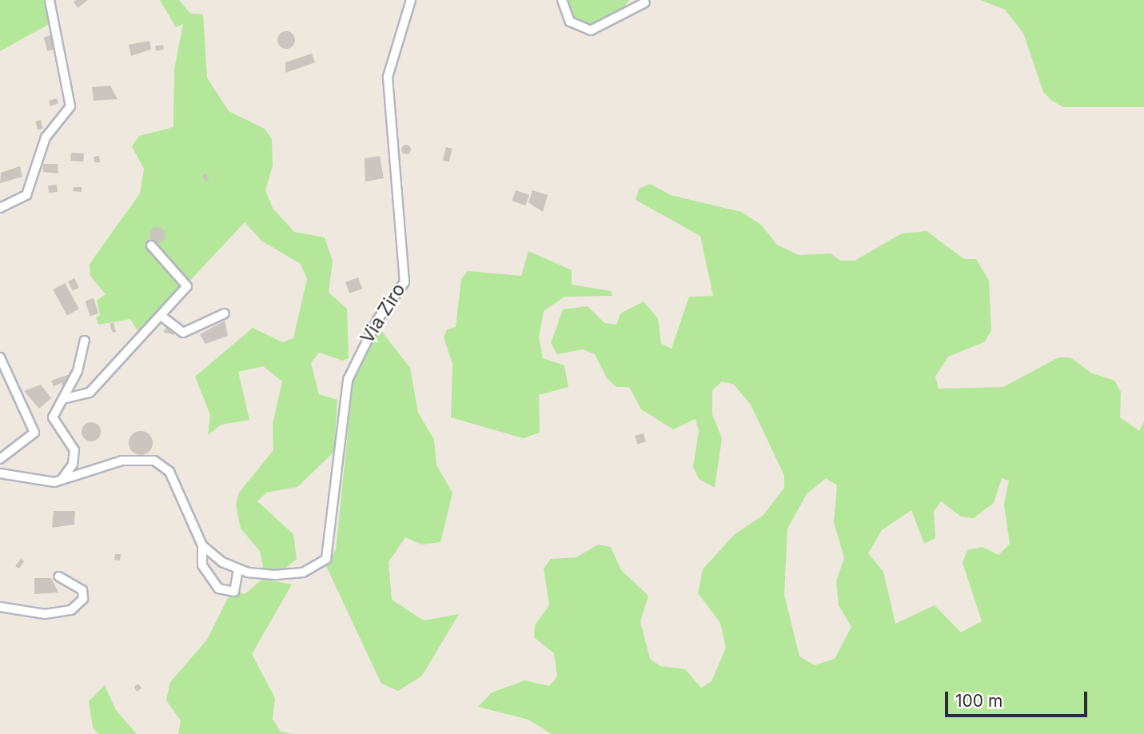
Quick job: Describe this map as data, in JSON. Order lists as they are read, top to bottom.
{
  "streets": {
    "street": ["Via Ziro"]
  },
  "scale_bar": "100 m"
}
